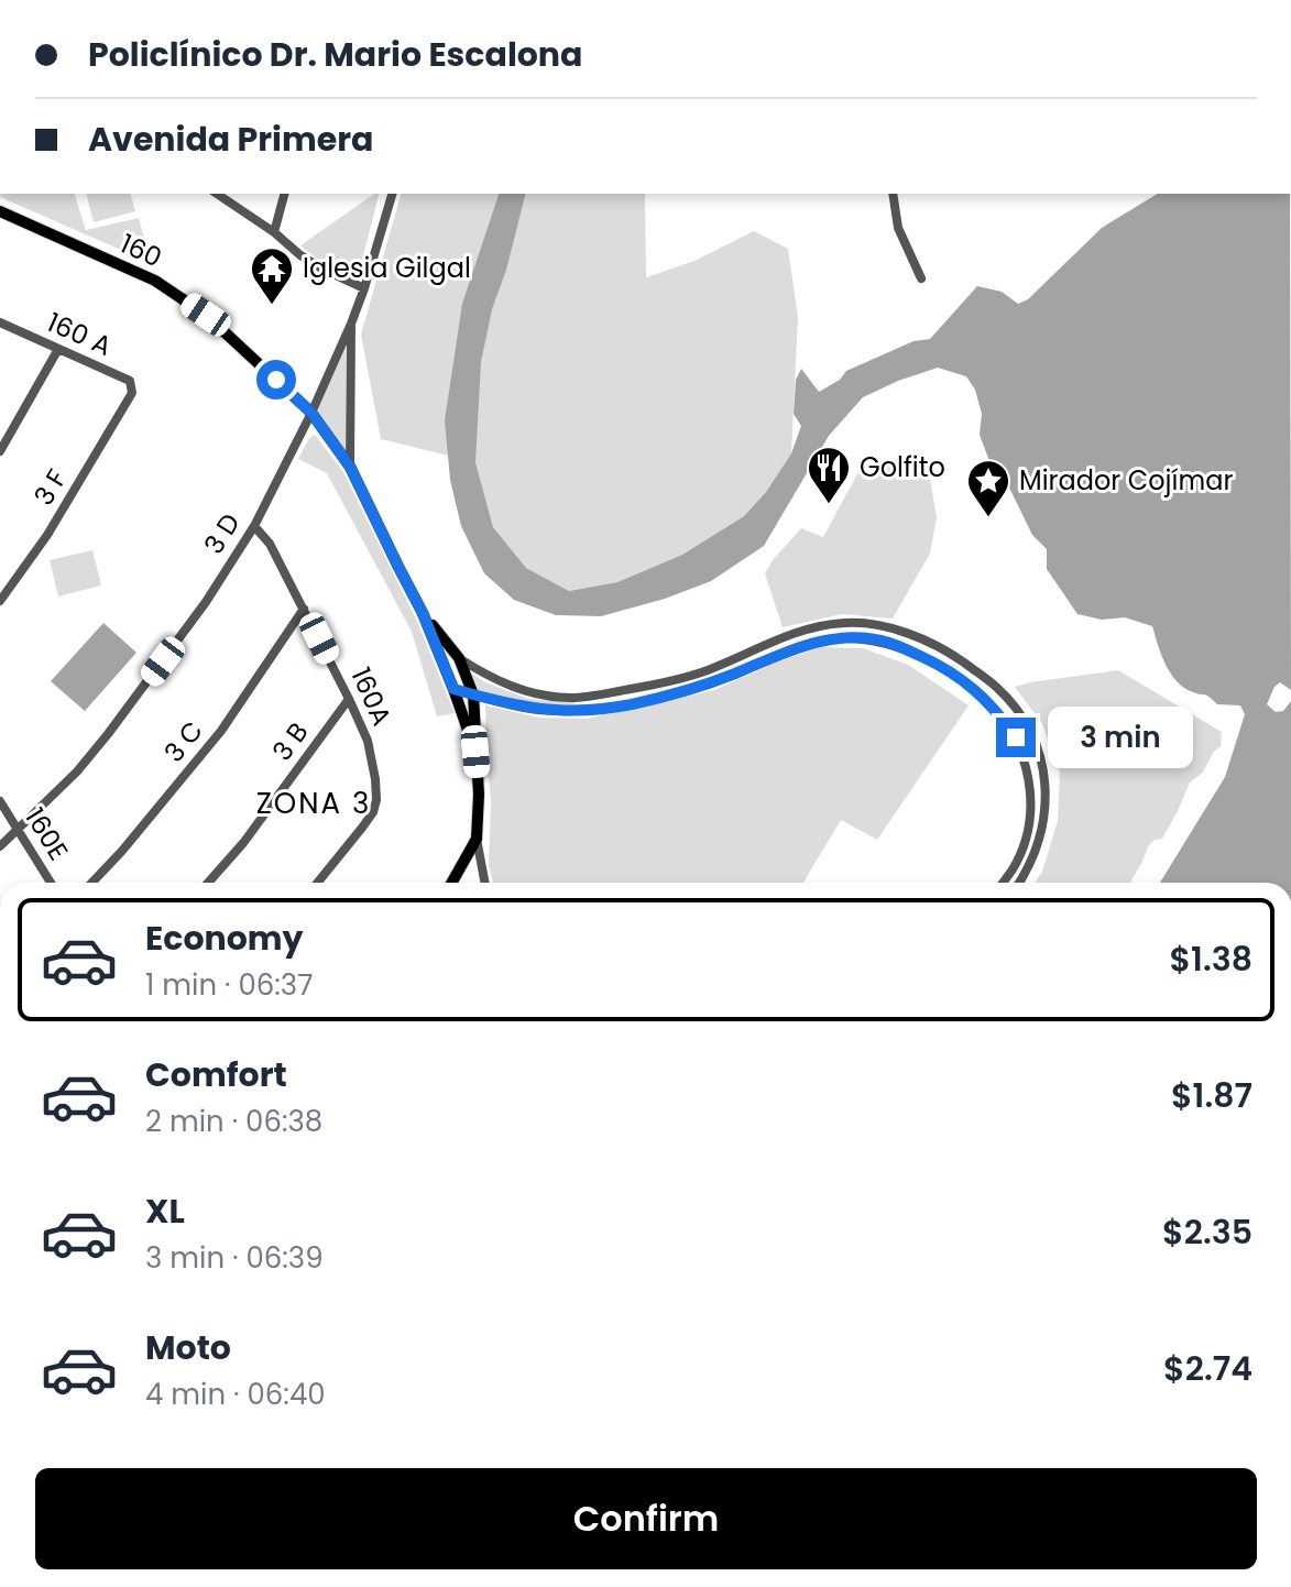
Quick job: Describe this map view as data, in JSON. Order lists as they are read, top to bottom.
{
  "streets": {
    "main road": ["160"],
    "street": [
      "160 A",
      "3 F",
      "3 D",
      "160A",
      "3 C",
      "3 B",
      "160E"
    ]
  },
  "crossings": [
    ["160", "3 D"],
    ["160 A", "3 F"],
    ["3 D", "160A"],
    ["3 D", "160E"],
    ["160A", "3 C"],
    ["160A", "3 B"]
  ],
  "districts": ["ZONA 3"],
  "places": {
    "temple": ["Iglesia Gilgal"],
    "restaurant": ["Golfito"],
    "place": ["Mirador Cojímar"]
  },
  "page": {
    "banner": ["Policlínico Dr. Mario Escalona", "Avenida Primera"],
    "bubble": "3 min",
    "list": [
      {
        "name": "Economy",
        "note": "1 min · 06:37",
        "value": "$1.38"
      },
      {
        "name": "Comfort",
        "note": "2 min · 06:38",
        "value": "$1.87"
      },
      {
        "name": "XL",
        "note": "3 min · 06:39",
        "value": "$2.35"
      },
      {
        "name": "Moto",
        "note": "4 min · 06:40",
        "value": "$2.74"
      }
    ],
    "buttons": "Confirm"
  }
}
